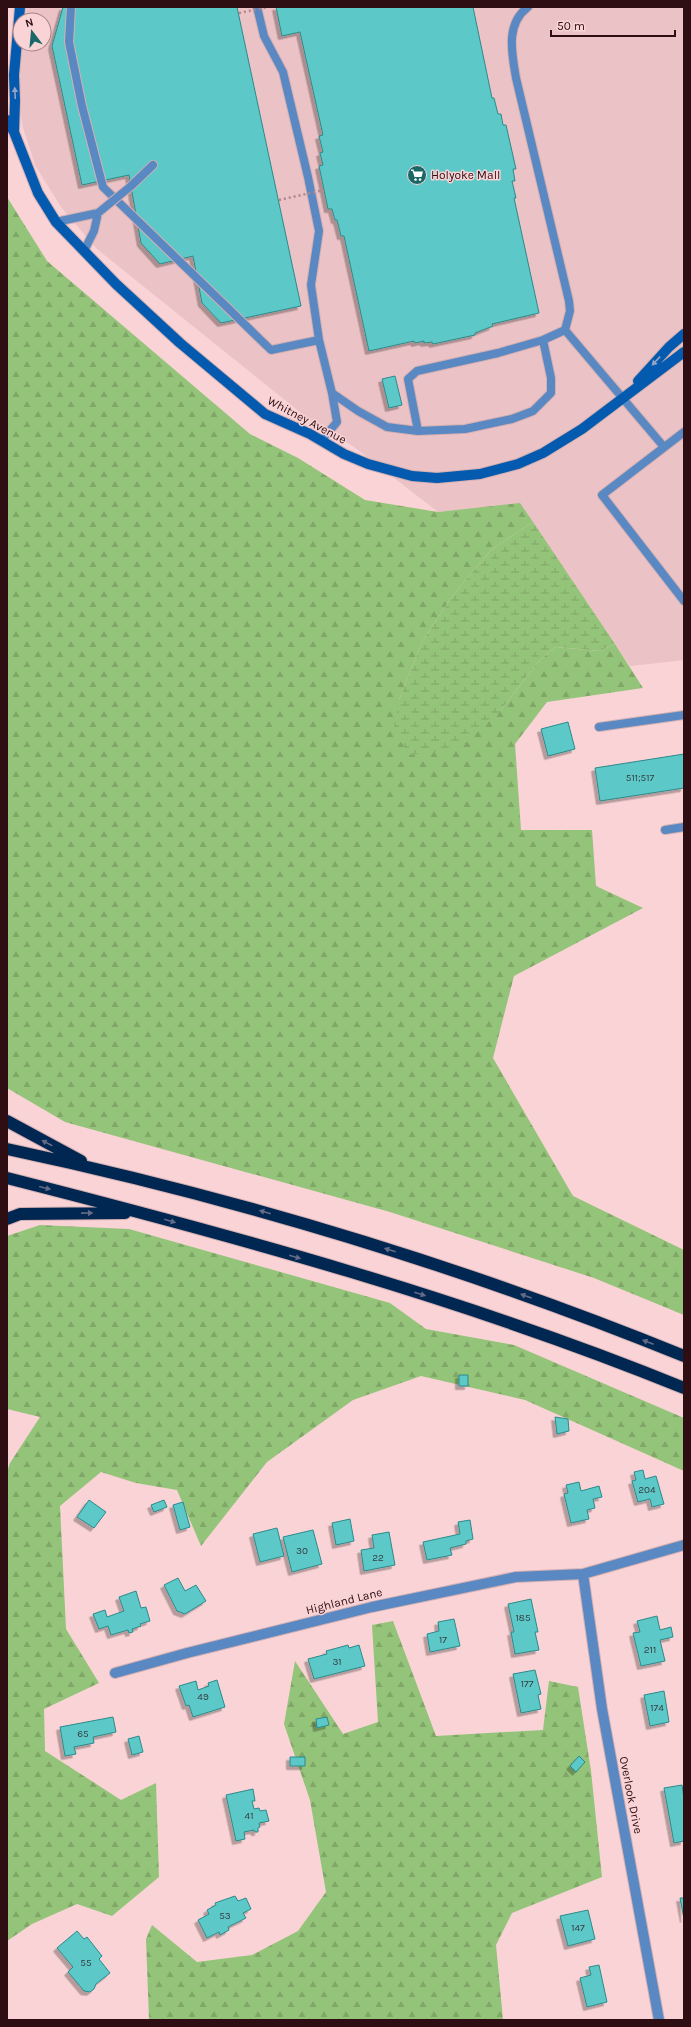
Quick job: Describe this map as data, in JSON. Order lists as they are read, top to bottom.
{
  "streets": {
    "main road": ["Whitney Avenue"],
    "street": ["Highland Lane", "Overlook Drive"]
  },
  "crossings": [
    ["Highland Lane", "Overlook Drive"]
  ],
  "places": {
    "supermarket": ["Holyoke Mall"]
  },
  "house_numbers": [
    "511;517",
    "204",
    "30",
    "22",
    "185",
    "17",
    "211",
    "31",
    "177",
    "49",
    "174",
    "65",
    "41",
    "53",
    "147",
    "55"
  ],
  "scale_bar": "50 m",
  "north": "top"
}
